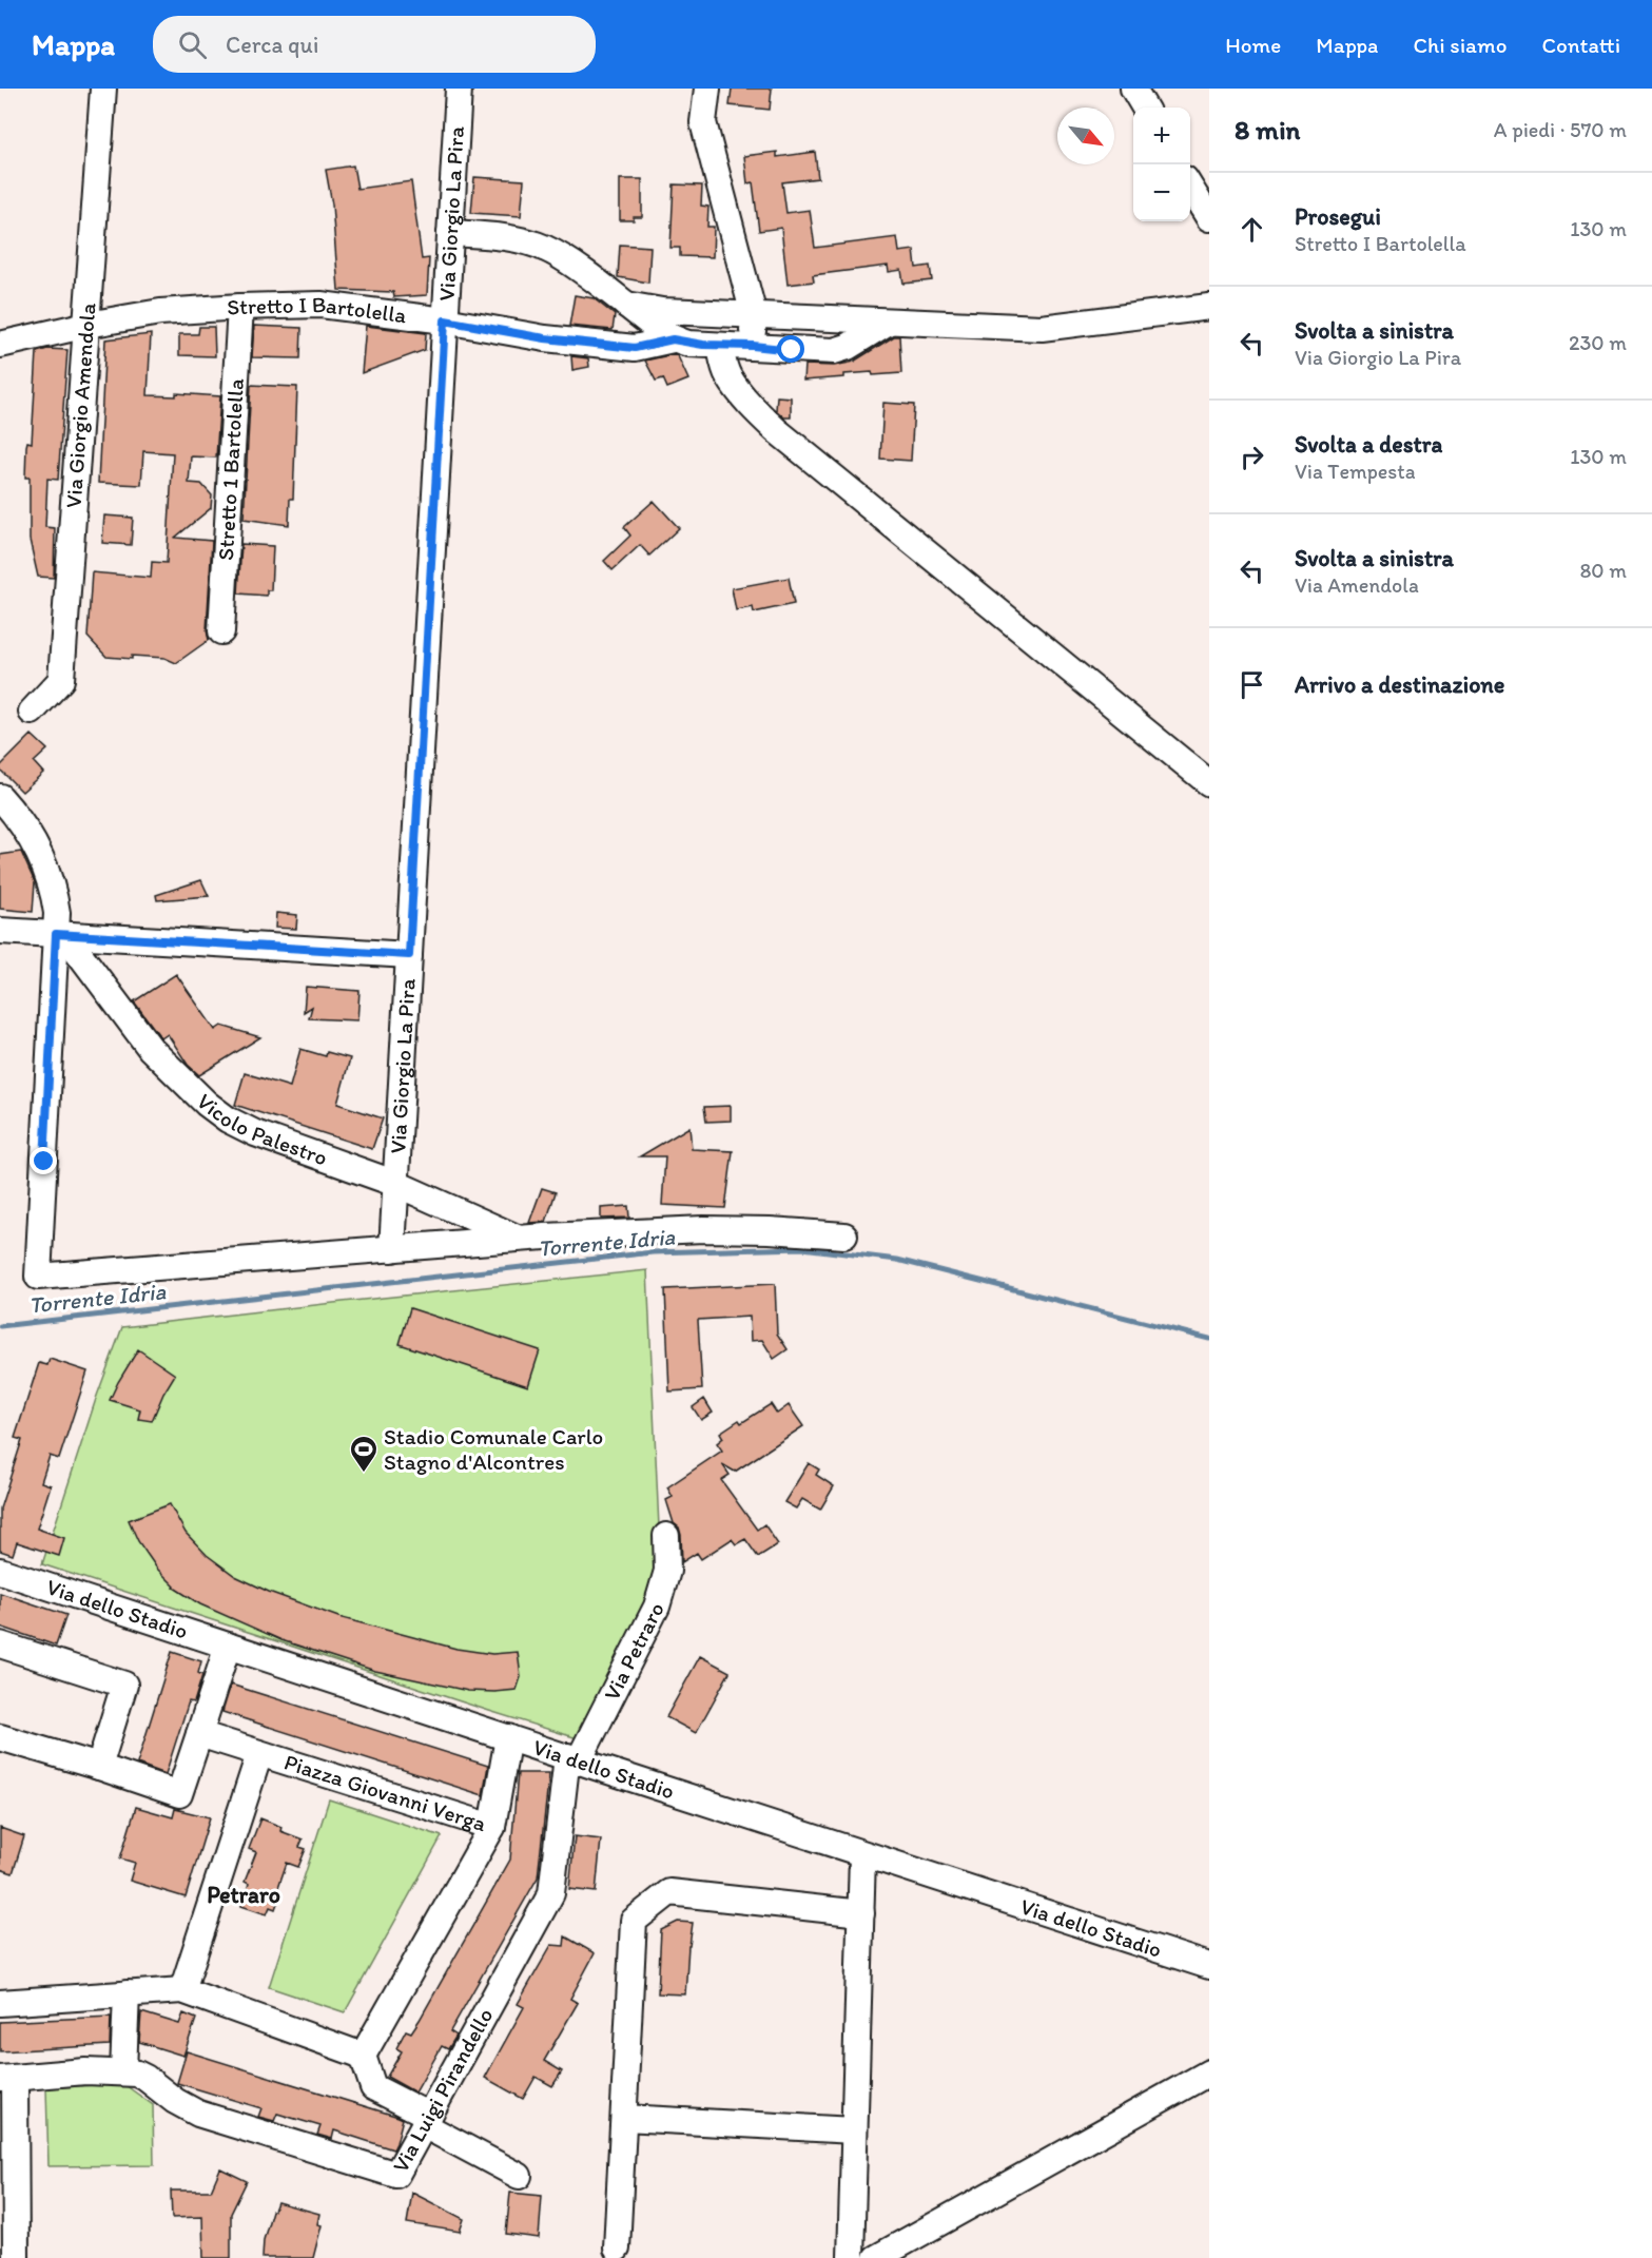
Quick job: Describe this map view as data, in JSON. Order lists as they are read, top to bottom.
{
  "streets": {
    "street": [
      "Via Giorgio La Pira",
      "Stretto I Bartolella",
      "Via Giorgio Amendola",
      "Stretto 1 Bartolella",
      "Vicolo Palestro",
      "Via dello Stadio",
      "Via Petraro",
      "Piazza Giovanni Verga",
      "Via Luigi Pirandello"
    ]
  },
  "crossings": [
    ["Via Giorgio La Pira", "Stretto I Bartolella"],
    ["Via Giorgio La Pira", "Vicolo Palestro"],
    ["Stretto I Bartolella", "Via Giorgio Amendola"],
    ["Stretto I Bartolella", "Stretto 1 Bartolella"],
    ["Via dello Stadio", "Via Petraro"],
    ["Via dello Stadio", "Via Luigi Pirandello"],
    ["Via Petraro", "Via Luigi Pirandello"]
  ],
  "districts": ["Petraro"],
  "water": ["Torrente Idria"],
  "places": {
    "sports": ["Stadio Comunale Carlo Stagno d'Alcontres"]
  },
  "north": "bottom right",
  "page": {
    "header": "Mappa",
    "search": "Cerca qui",
    "nav": [
      "Home",
      "Mappa",
      "Chi siamo",
      "Contatti"
    ],
    "heading": ["8 min", "A piedi · 570 m"],
    "map_buttons": ["+", "−"],
    "list": [
      ["Prosegui", "Stretto I Bartolella", "130 m"],
      ["Svolta a sinistra", "Via Giorgio La Pira", "230 m"],
      ["Svolta a destra", "Via Tempesta", "130 m"],
      ["Svolta a sinistra", "Via Amendola", "80 m"],
      "Arrivo a destinazione"
    ]
  }
}
